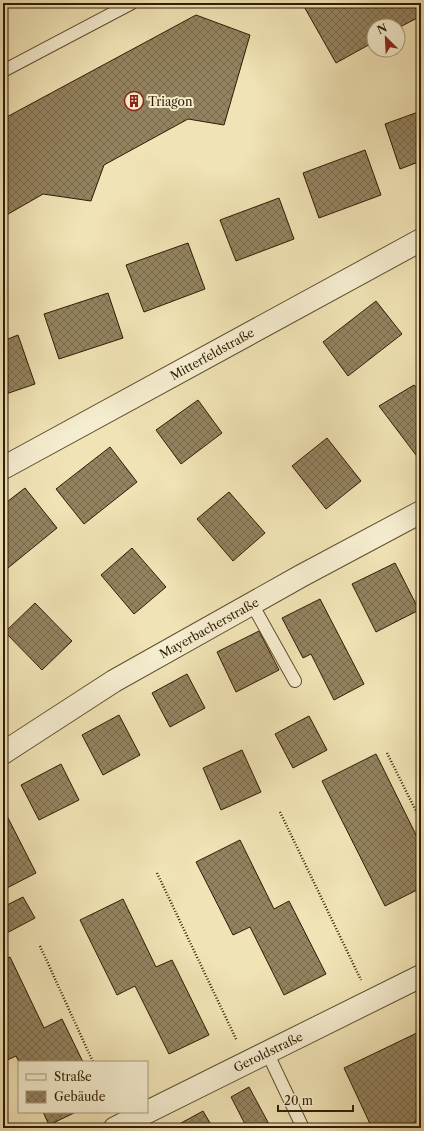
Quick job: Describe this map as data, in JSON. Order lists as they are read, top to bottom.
{
  "streets": {
    "street": ["Mitterfeldstraße", "Mayerbacherstraße", "Geroldstraße"]
  },
  "places": {
    "building": ["Triagon"]
  },
  "legend": ["Straße", "Gebäude"],
  "scale_bar": "20 m",
  "north": "top left"
}
